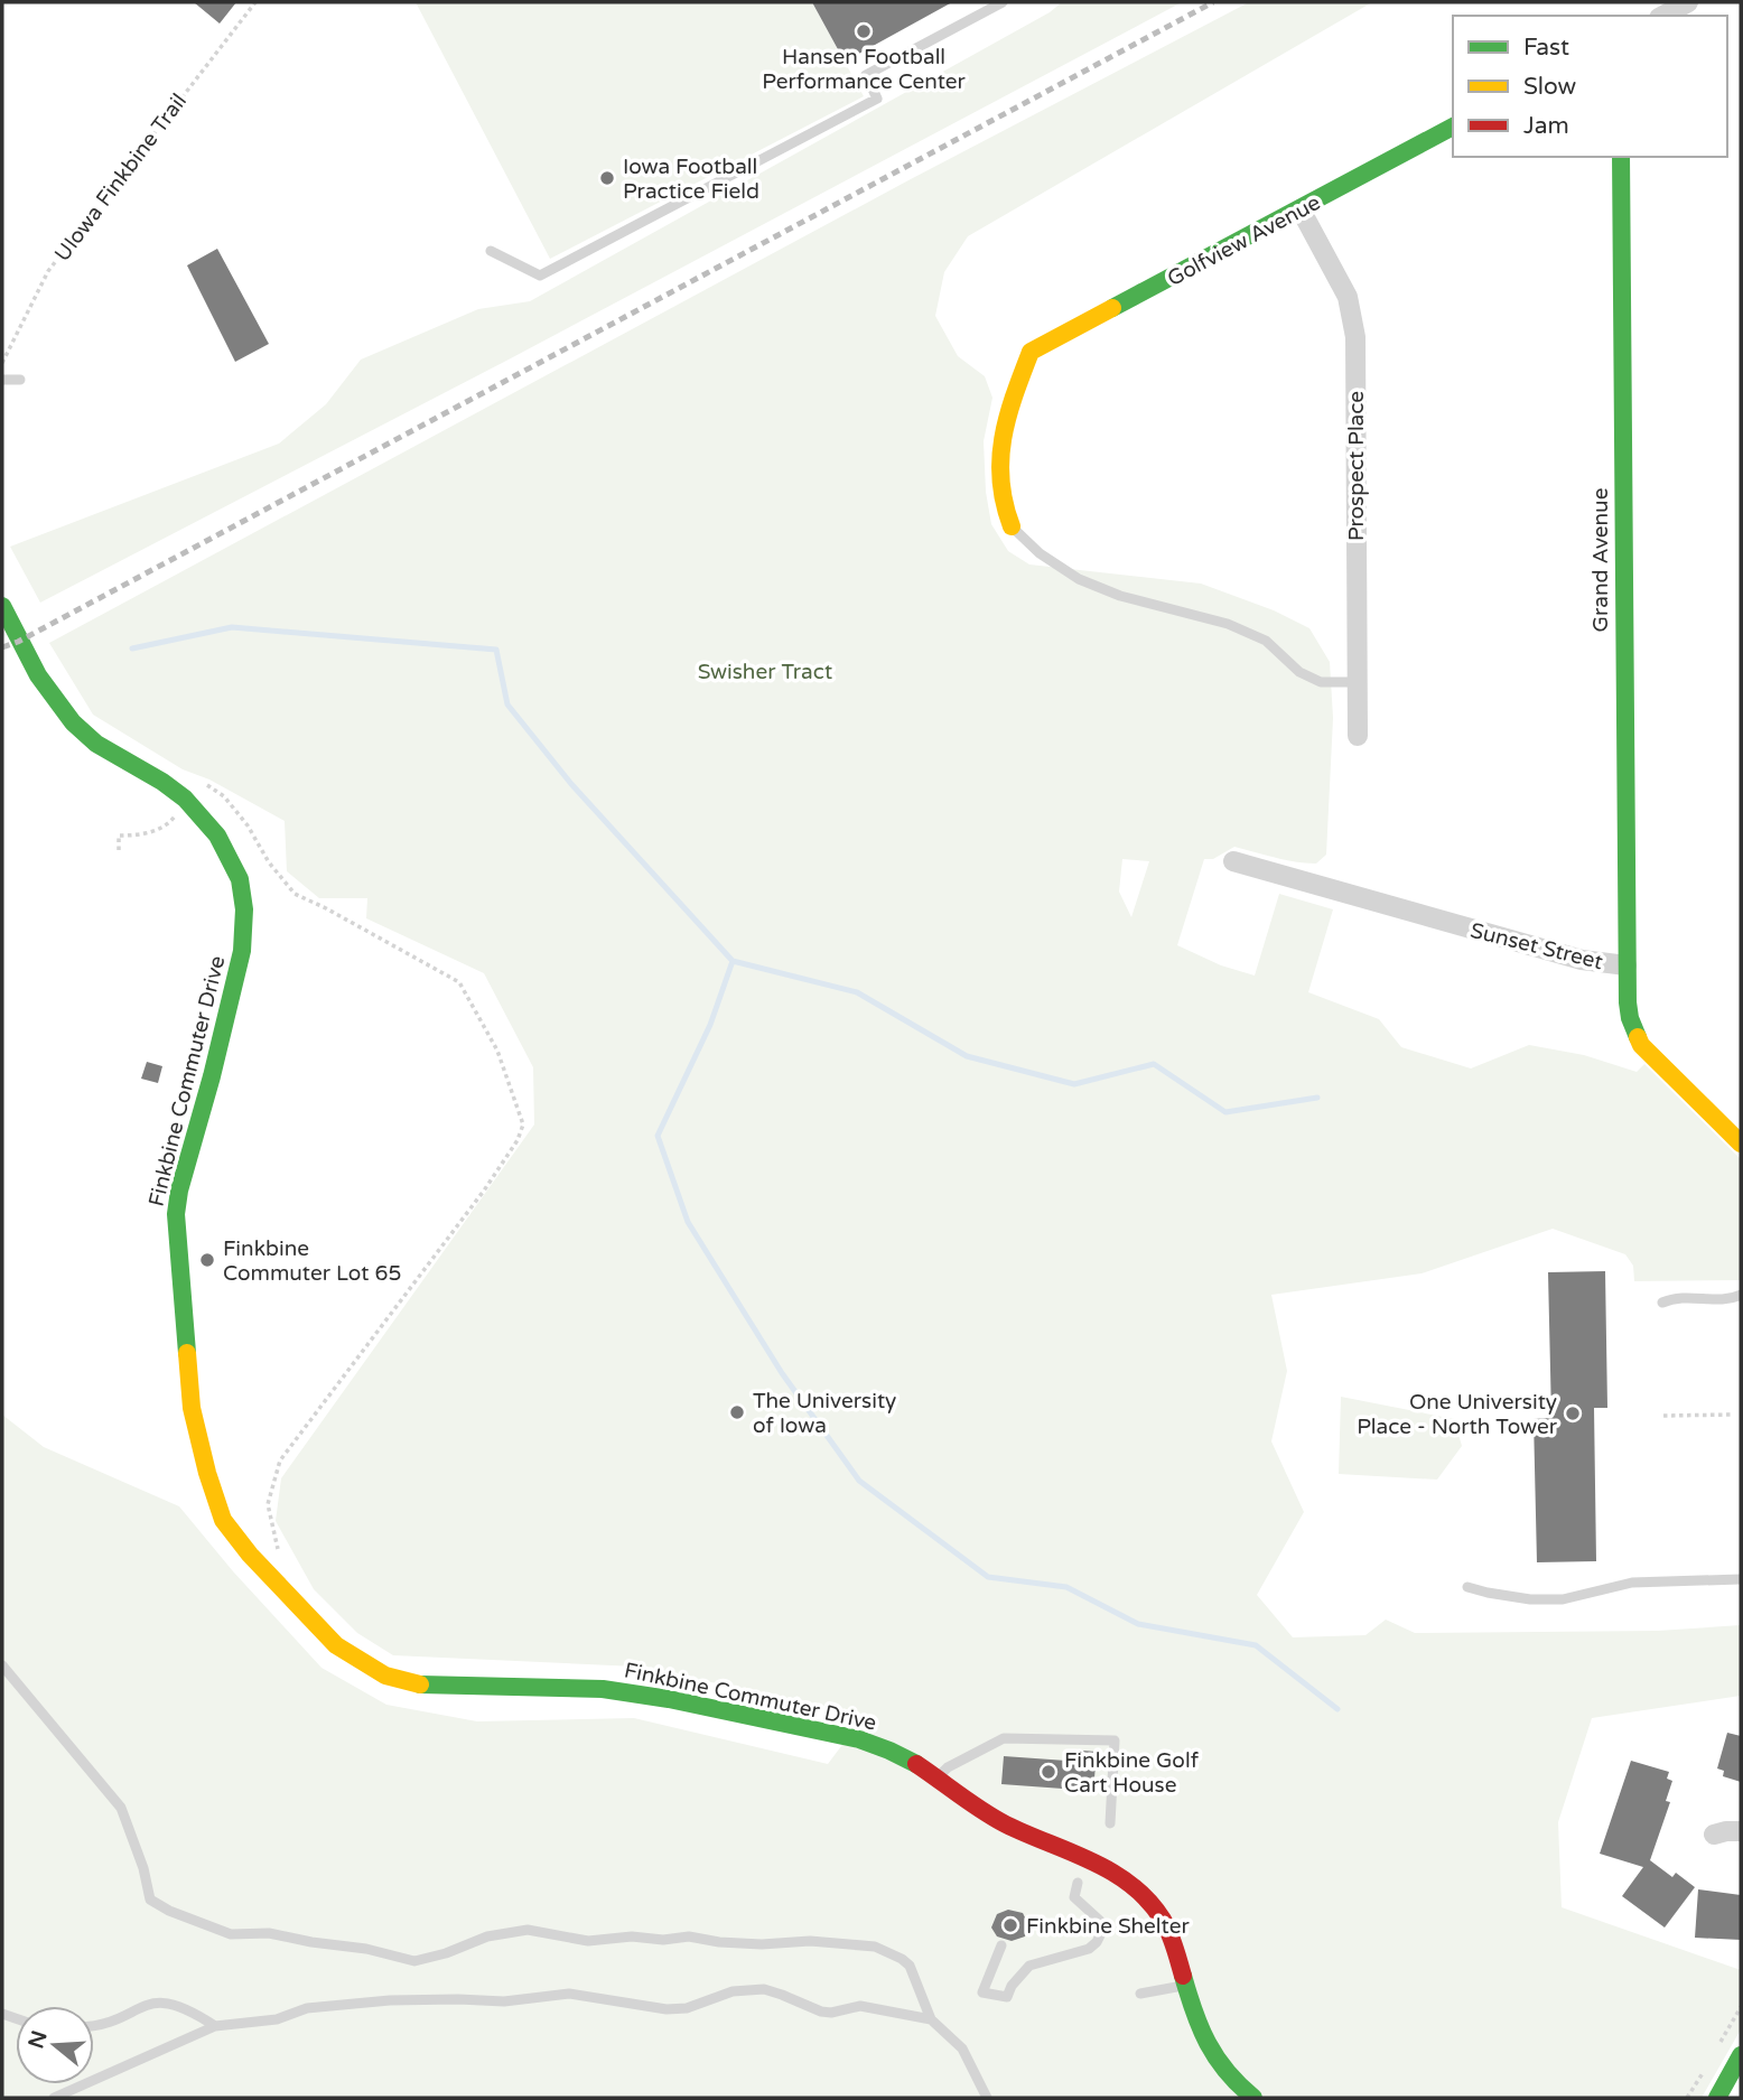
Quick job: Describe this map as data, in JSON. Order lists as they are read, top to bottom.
{
  "streets": {
    "street": [
      "Golfview Avenue",
      "Prospect Place",
      "Grand Avenue",
      "Sunset Street",
      "Finkbine Commuter Drive"
    ],
    "path": ["UIowa Finkbine Trail"]
  },
  "crossings": [
    ["Golfview Avenue", "Prospect Place"],
    ["Grand Avenue", "Sunset Street"]
  ],
  "parks": ["Swisher Tract"],
  "places": [
    "Hansen Football Performance Center",
    "Iowa Football Practice Field",
    "Finkbine Commuter Lot 65",
    "The University of Iowa",
    "One University Place - North Tower",
    "Finkbine Golf Cart House",
    "Finkbine Shelter"
  ],
  "legend": ["Fast", "Slow", "Jam"],
  "north": "left"
}
